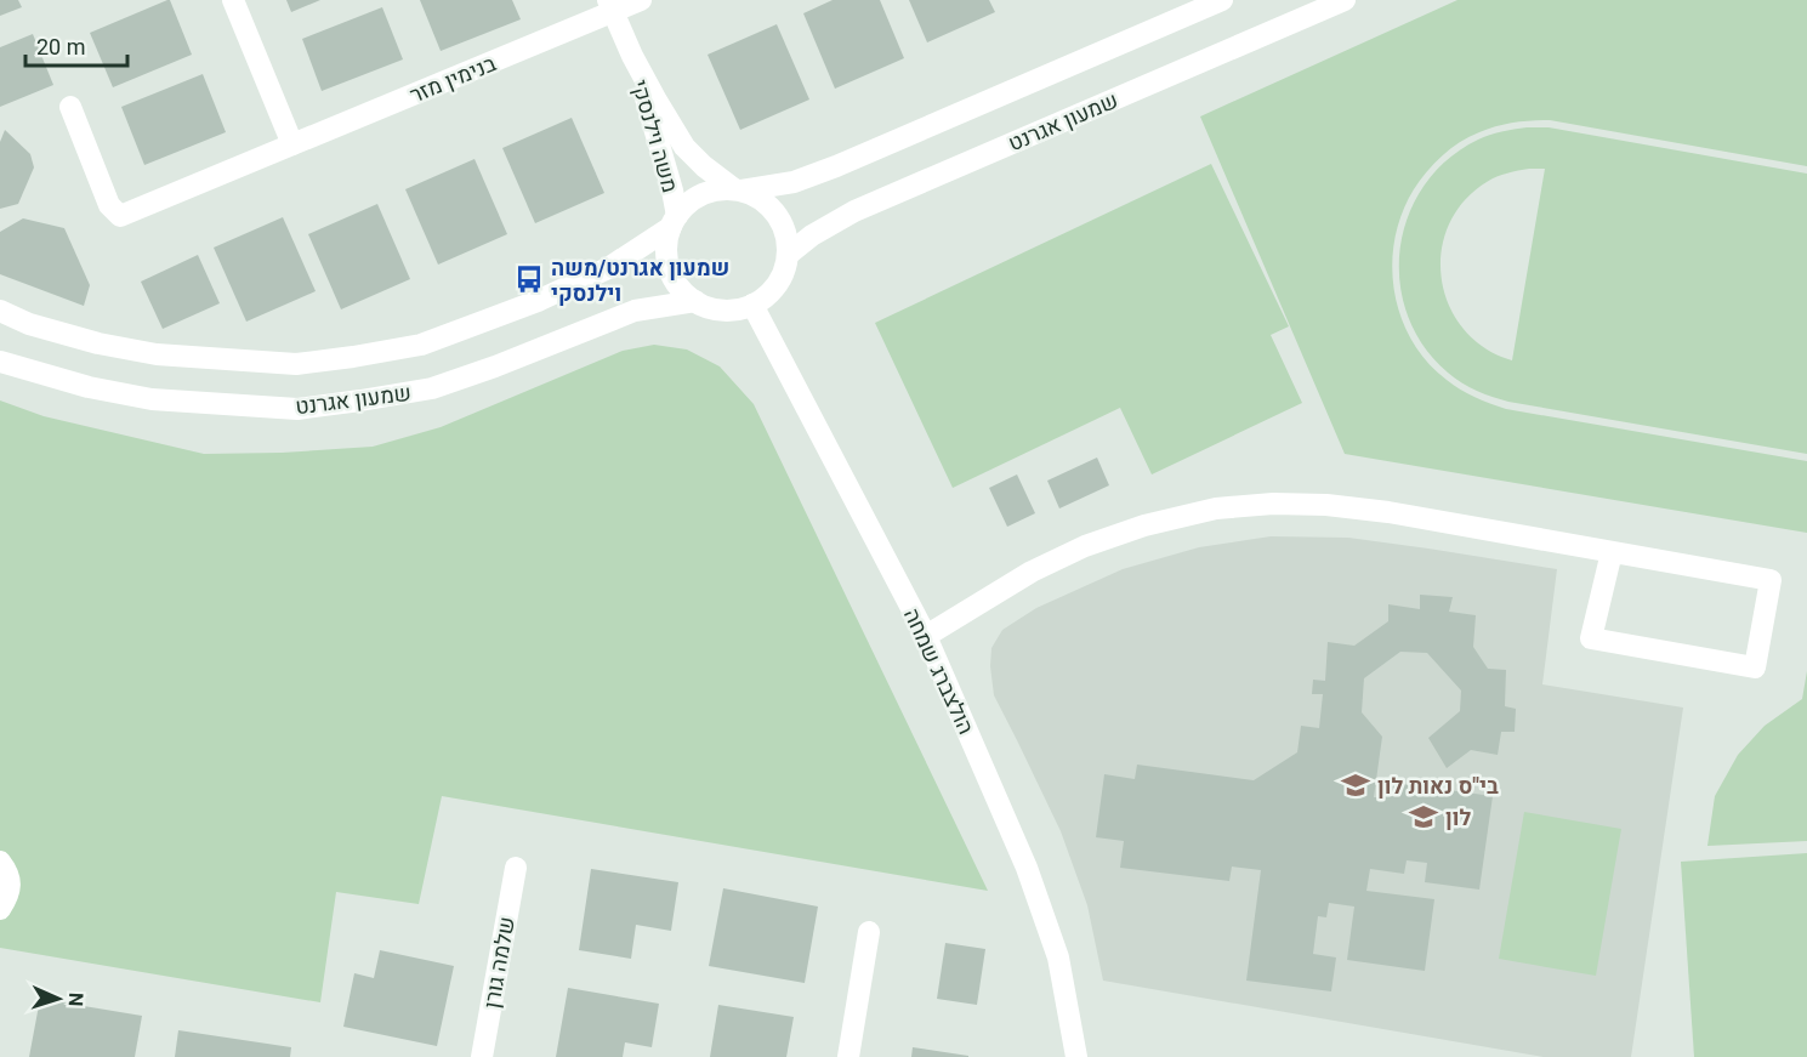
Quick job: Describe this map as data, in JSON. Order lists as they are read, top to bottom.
{
  "streets": {
    "street": [
      "בנימין מזר",
      "שמעון אגרנט",
      "משה וילנסקי",
      "הולצברג שמחה",
      "שלמה גורן"
    ]
  },
  "crossings": [
    ["בנימין מזר", "משה וילנסקי"],
    ["שמעון אגרנט", "משה וילנסקי"],
    ["שמעון אגרנט", "הולצברג שמחה"],
    ["משה וילנסקי", "הולצברג שמחה"]
  ],
  "places": {
    "bus stop": ["שמעון אגרנט/משה וילנסקי"],
    "school or university": ["בי\"ס נאות לון", "לון"]
  },
  "scale_bar": "20 m",
  "north": "right"
}
